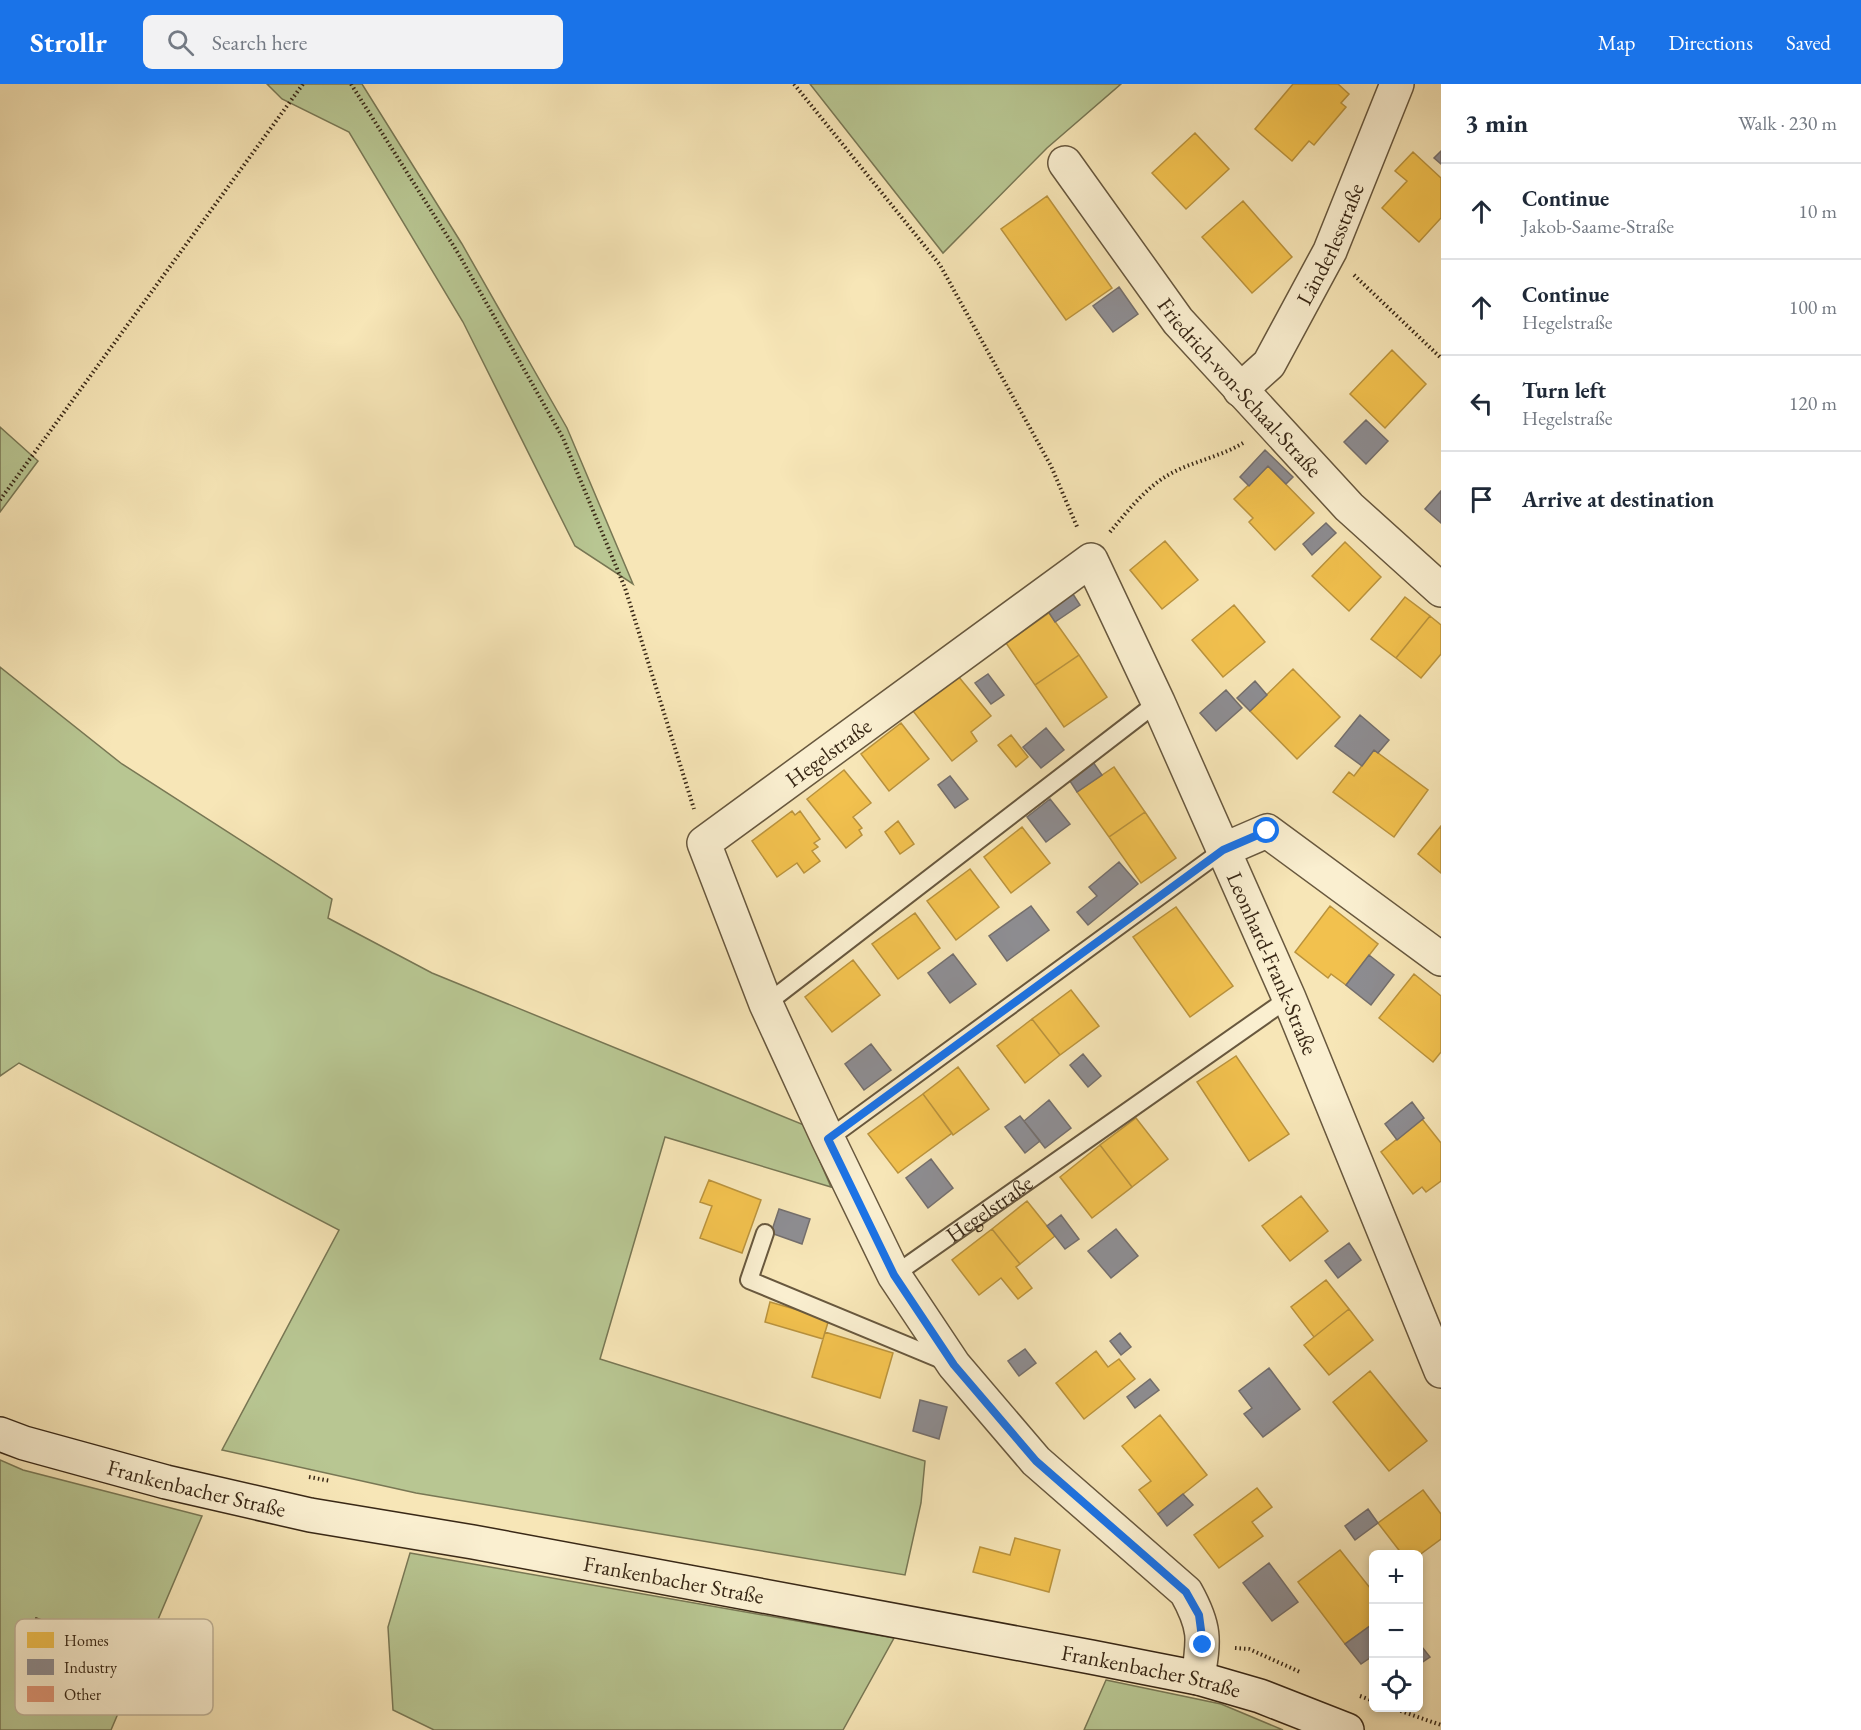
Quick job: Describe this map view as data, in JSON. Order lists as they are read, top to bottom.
{
  "streets": {
    "street": [
      "Länderlesstraße",
      "Friedrich-von-Schaal-Straße",
      "Hegelstraße",
      "Leonhard-Frank-Straße",
      "Frankenbacher Straße"
    ]
  },
  "crossings": [
    ["Länderlesstraße", "Friedrich-von-Schaal-Straße"],
    ["Hegelstraße", "Leonhard-Frank-Straße"]
  ],
  "legend": ["Homes", "Industry", "Other"],
  "page": {
    "header": "Strollr",
    "search": "Search here",
    "nav": ["Map", "Directions", "Saved"],
    "heading": ["3 min", "Walk · 230 m"],
    "list": [
      ["Continue", "Jakob-Saame-Straße", "10 m"],
      ["Continue", "Hegelstraße", "100 m"],
      ["Turn left", "Hegelstraße", "120 m"],
      "Arrive at destination"
    ],
    "map_buttons": ["+", "−"]
  }
}
